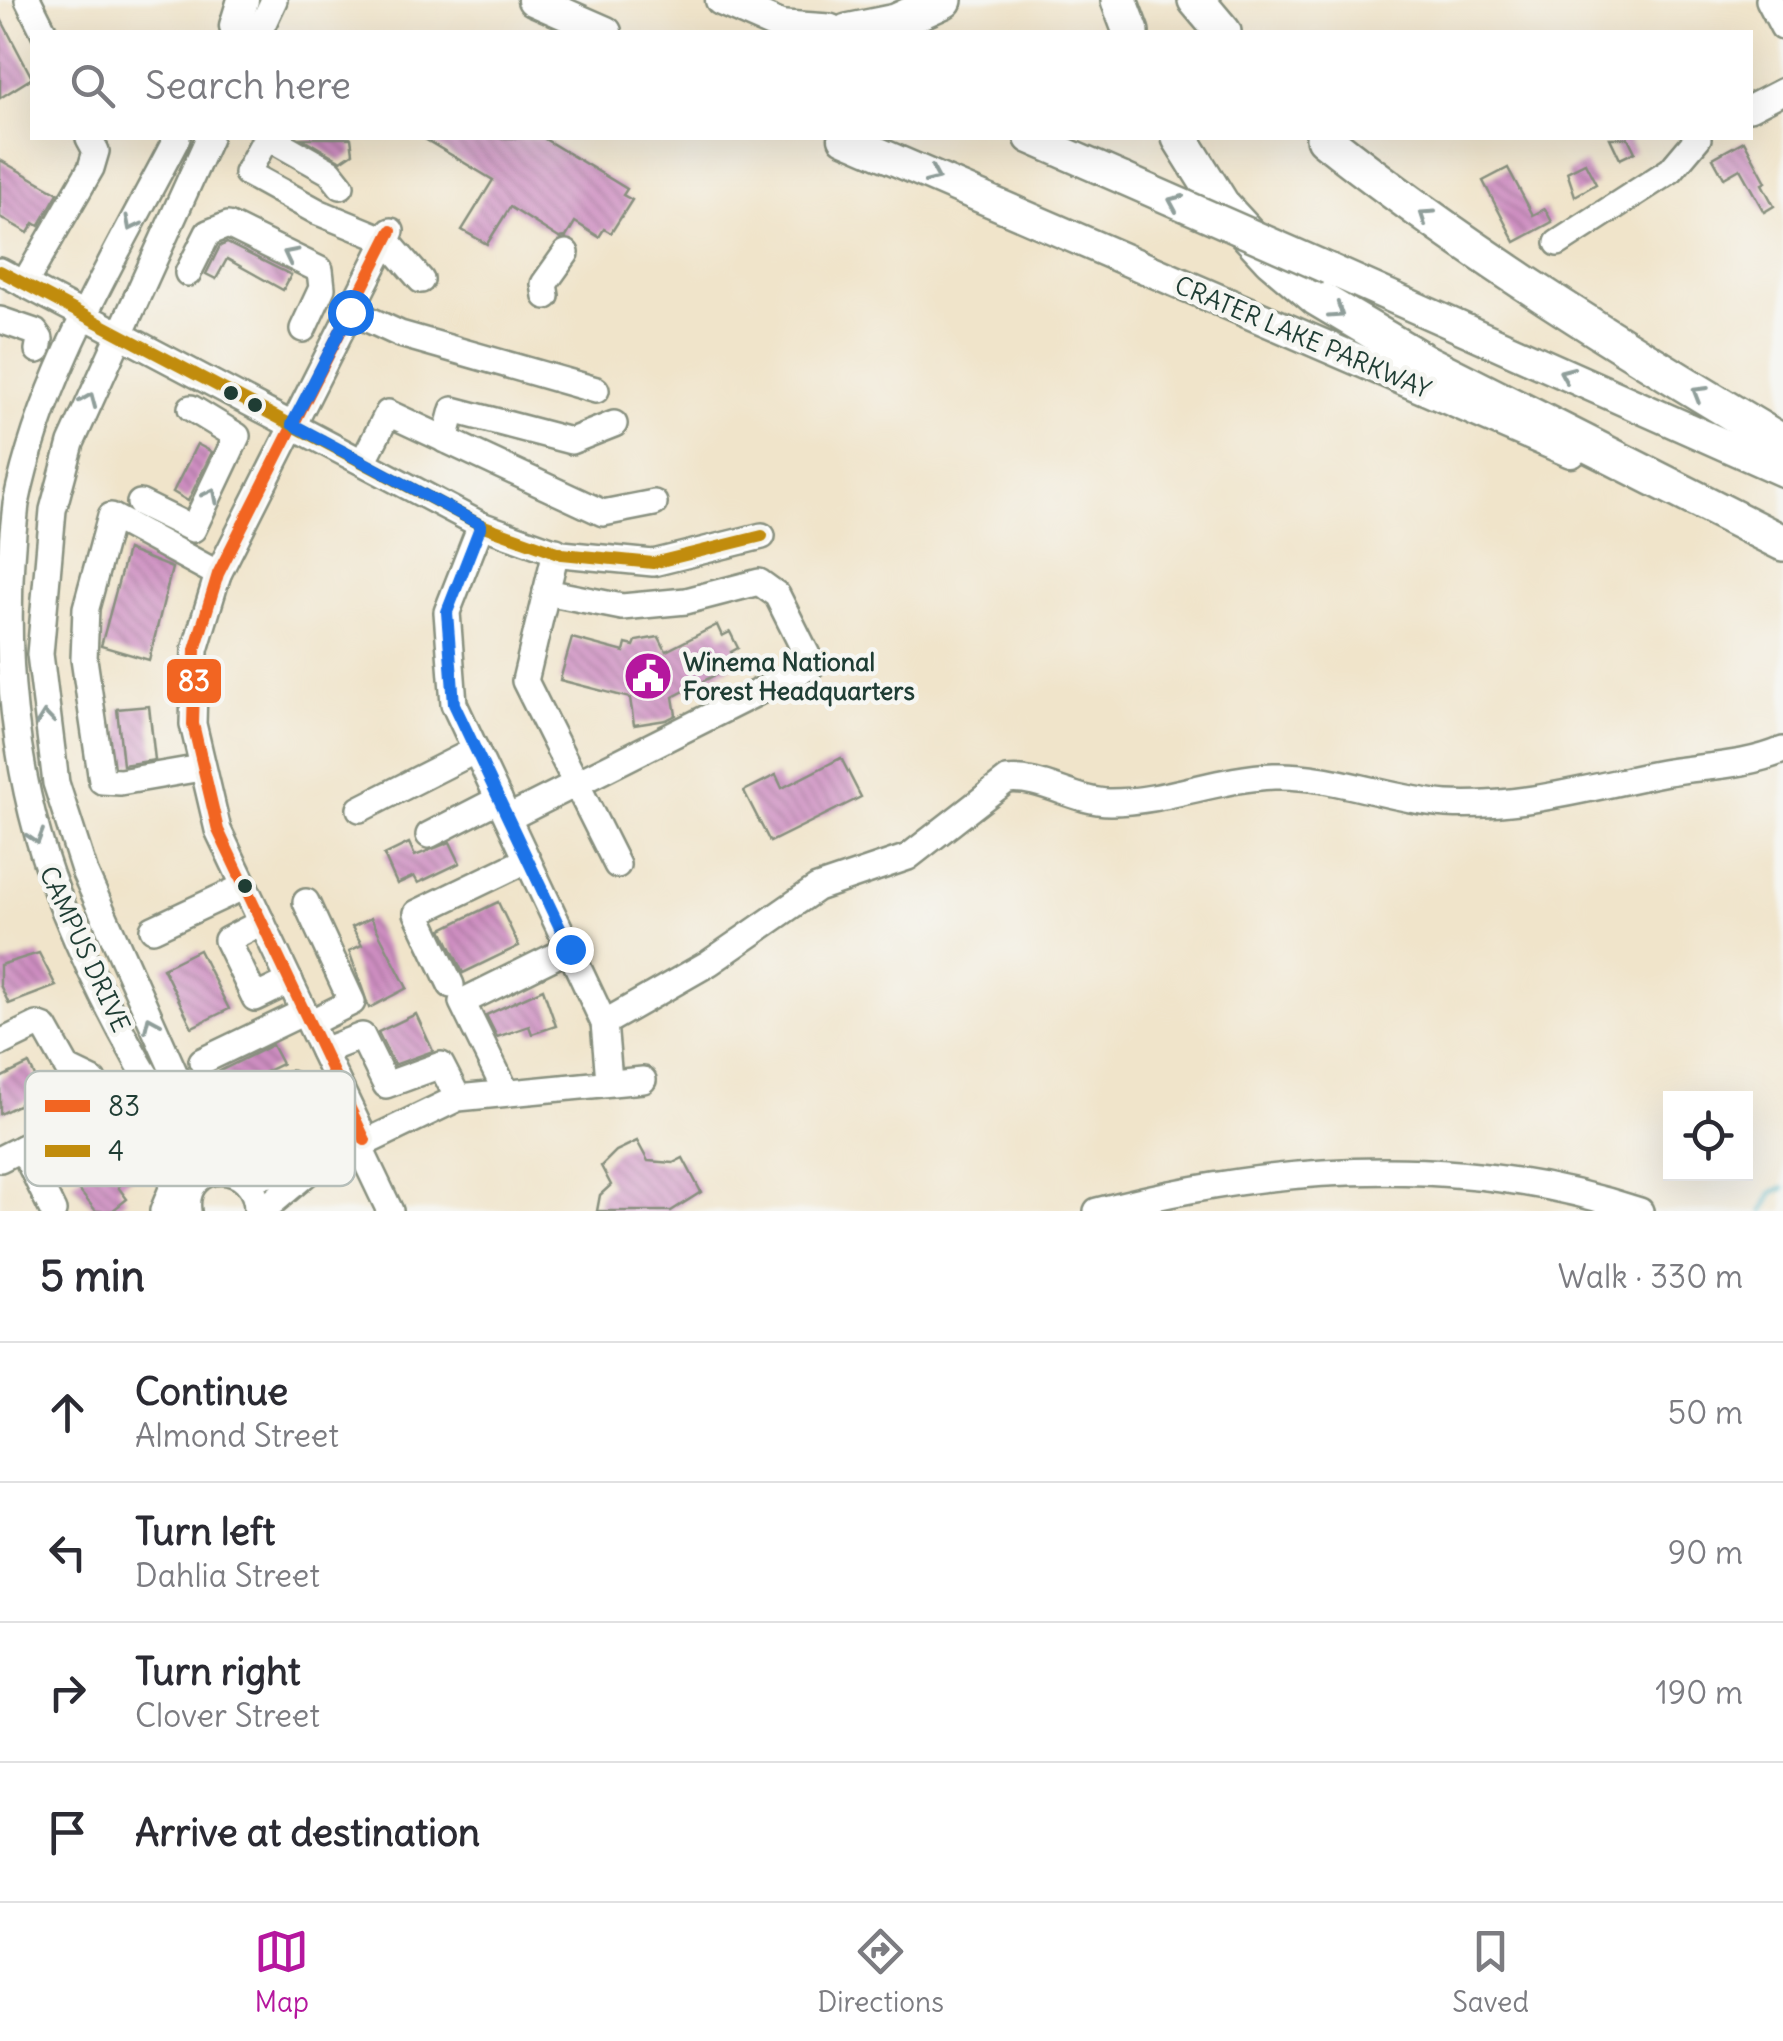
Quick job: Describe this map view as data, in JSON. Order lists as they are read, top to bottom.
{
  "streets": {
    "main road": ["CRATER LAKE PARKWAY"],
    "street": ["CAMPUS DRIVE"]
  },
  "places": {
    "public building": ["Winema National Forest Headquarters"]
  },
  "lines": ["transit line 83", "transit line 4"],
  "legend": ["83", "4"],
  "page": {
    "search": "Search here",
    "heading": ["5 min", "Walk · 330 m"],
    "list": [
      ["Continue", "Almond Street", "50 m"],
      ["Turn left", "Dahlia Street", "90 m"],
      ["Turn right", "Clover Street", "190 m"],
      "Arrive at destination"
    ],
    "nav": ["Map", "Directions", "Saved"]
  }
}
